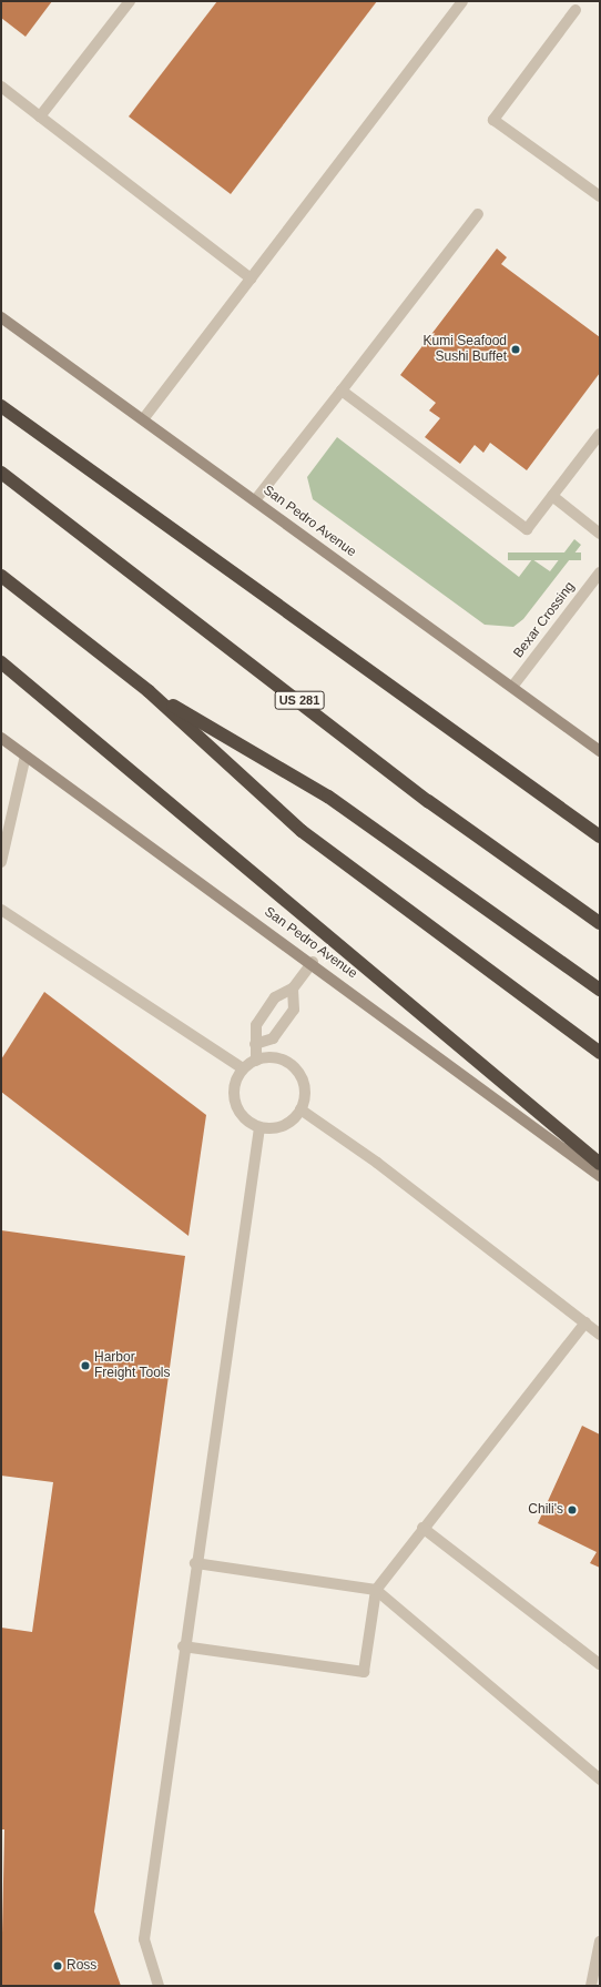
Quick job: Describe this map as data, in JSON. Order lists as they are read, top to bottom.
{
  "streets": {
    "highway": ["US 281"],
    "main road": ["San Pedro Avenue"],
    "street": ["Bexar Crossing"]
  },
  "crossings": [
    ["San Pedro Avenue", "Bexar Crossing"]
  ],
  "places": [
    "Kumi Seafood Sushi Buffet",
    "Harbor Freight Tools",
    "Chili's",
    "Ross"
  ]
}
